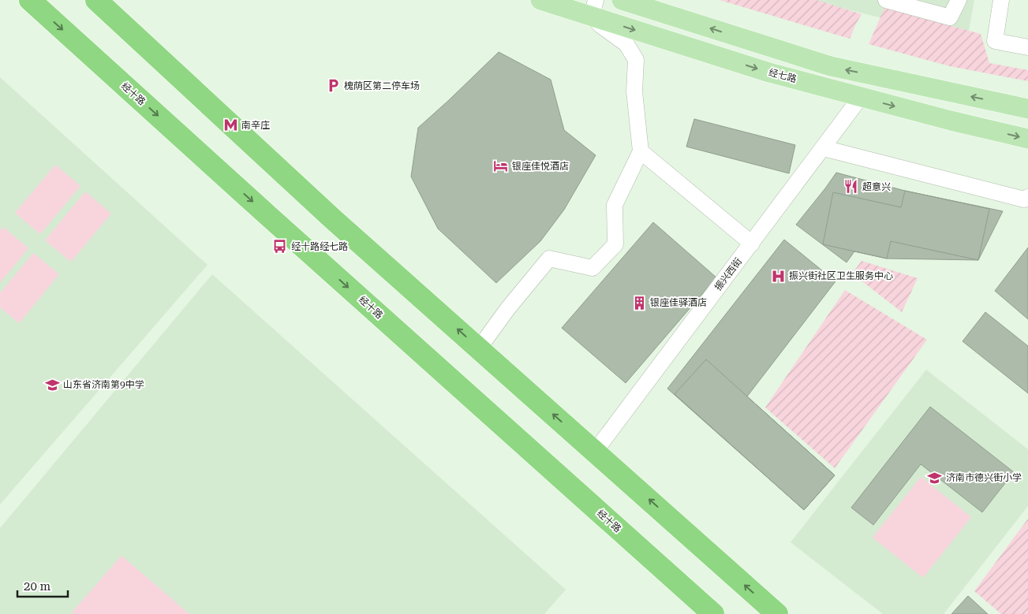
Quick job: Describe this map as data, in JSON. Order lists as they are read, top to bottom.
{
  "streets": {
    "highway": ["经十路"],
    "main road": ["经七路"],
    "street": ["振兴西街"]
  },
  "crossings": [
    ["经七路", "振兴西街"]
  ],
  "places": {
    "parking": ["槐荫区第二停车场"],
    "metro station": ["南辛庄"],
    "hotel": ["银座佳悦酒店"],
    "restaurant": ["超意兴"],
    "bus stop": ["经十路经七路"],
    "hospital": ["振兴街社区卫生服务中心"],
    "building": ["银座佳驿酒店"],
    "school or university": ["山东省济南第9中学", "济南市德兴街小学"]
  },
  "scale_bar": "20 m"
}
